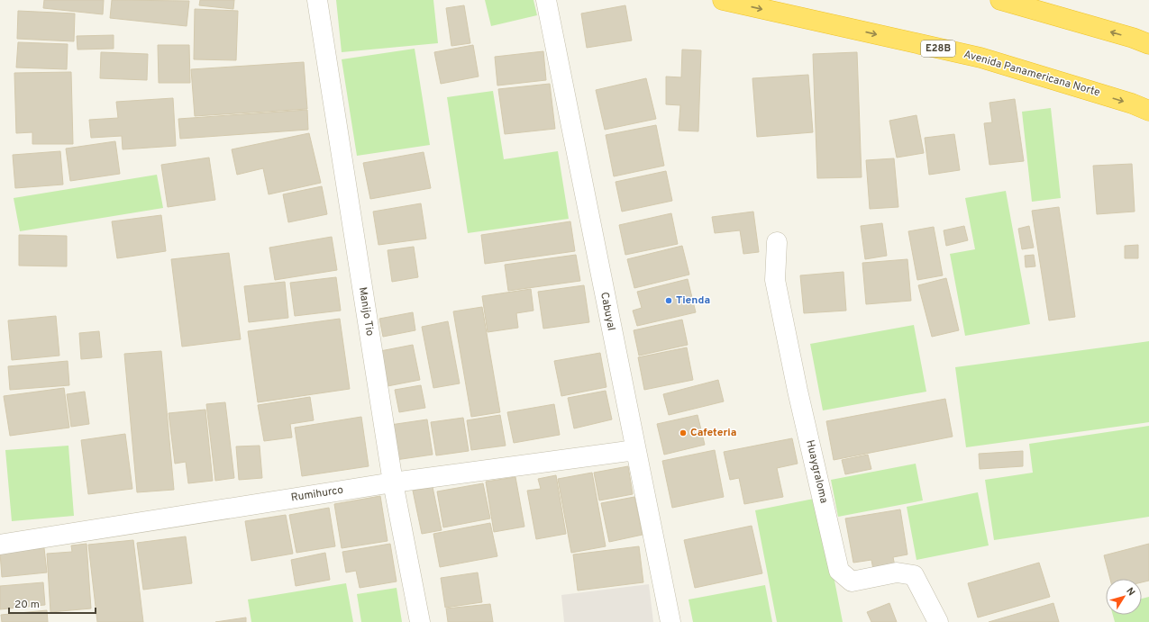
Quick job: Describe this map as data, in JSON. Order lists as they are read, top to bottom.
{
  "streets": {
    "highway": ["E28B", "Avenida Panamericana Norte"],
    "street": [
      "Manijo Tio",
      "Cabuyal",
      "Huaygraloma",
      "Rumihurco"
    ]
  },
  "crossings": [
    ["Manijo Tio", "Rumihurco"],
    ["Cabuyal", "Rumihurco"]
  ],
  "places": ["Tienda", "Cafeteria"],
  "scale_bar": "20 m",
  "north": "top right"
}
